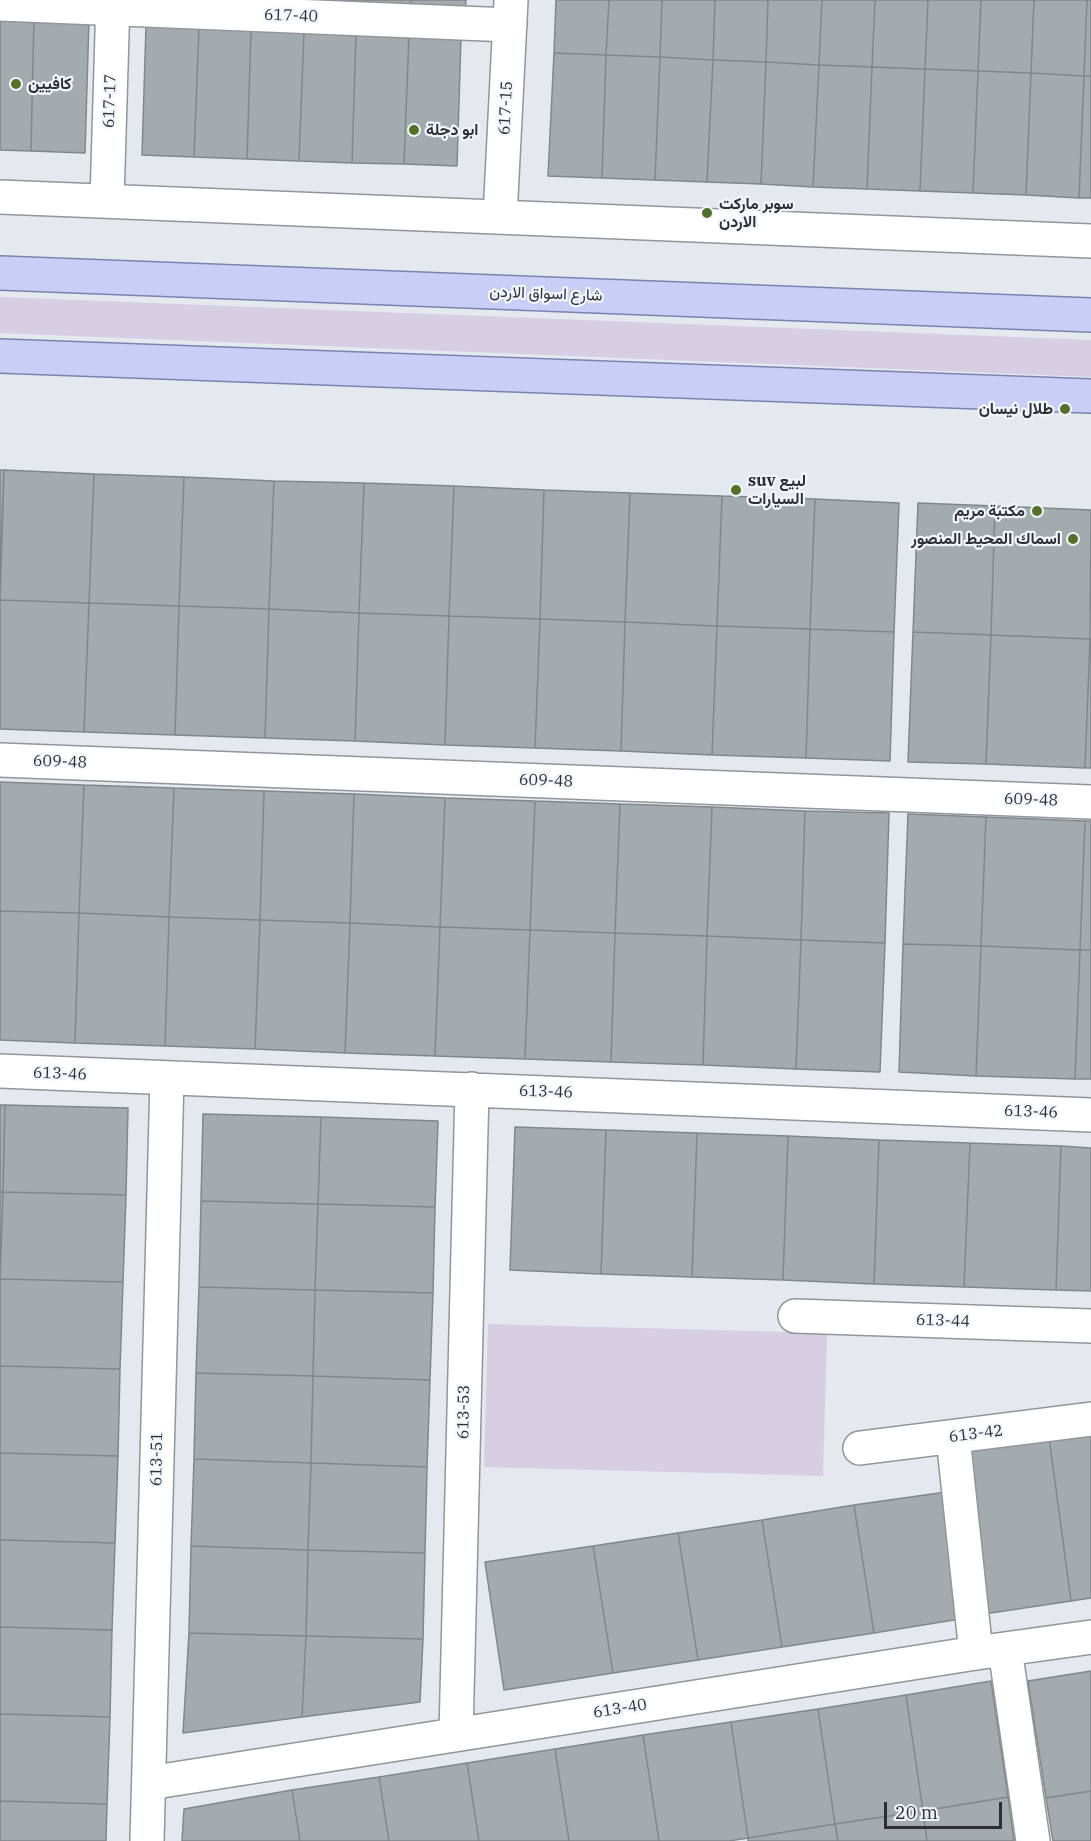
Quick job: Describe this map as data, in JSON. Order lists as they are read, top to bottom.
{
  "streets": {
    "main road": ["شارع اسواق الاردن"],
    "street": [
      "617-40",
      "617-17",
      "617-15",
      "609-48",
      "613-46",
      "613-44",
      "613-53",
      "613-42",
      "613-51",
      "613-40"
    ]
  },
  "crossings": [
    ["617-40", "617-17"],
    ["617-40", "617-15"],
    ["613-46", "613-53"],
    ["613-46", "613-51"],
    ["613-53", "613-40"],
    ["613-51", "613-40"]
  ],
  "places": [
    "كافيين",
    "ابو دجلة",
    "سوبر ماركت الاردن",
    "طلال نيسان",
    "suv لبيع السيارات",
    "مكتبة مريم",
    "اسماك المحيط المنصور"
  ],
  "scale_bar": "20 m"
}
